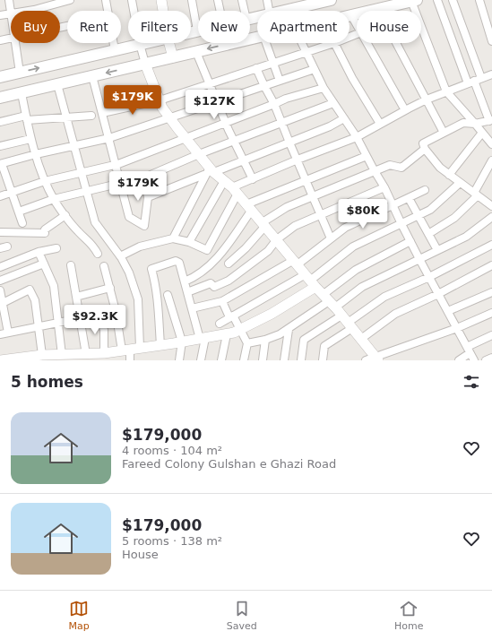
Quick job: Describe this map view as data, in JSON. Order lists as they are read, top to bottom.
{
  "page": {
    "chip": [
      "Buy",
      "Rent",
      "Filters",
      "New",
      "Apartment",
      "House"
    ],
    "price": [
      "$179K",
      "$127K",
      "$179K",
      "$80K",
      "$92.3K"
    ],
    "heading": "5 homes",
    "list": [
      {
        "name": "$179,000",
        "note": "4 rooms · 104 m² · Fareed Colony Gulshan e Ghazi Road"
      },
      {
        "name": "$179,000",
        "note": "5 rooms · 138 m² · House"
      }
    ],
    "tabs": ["Map", "Saved", "Home"]
  }
}
